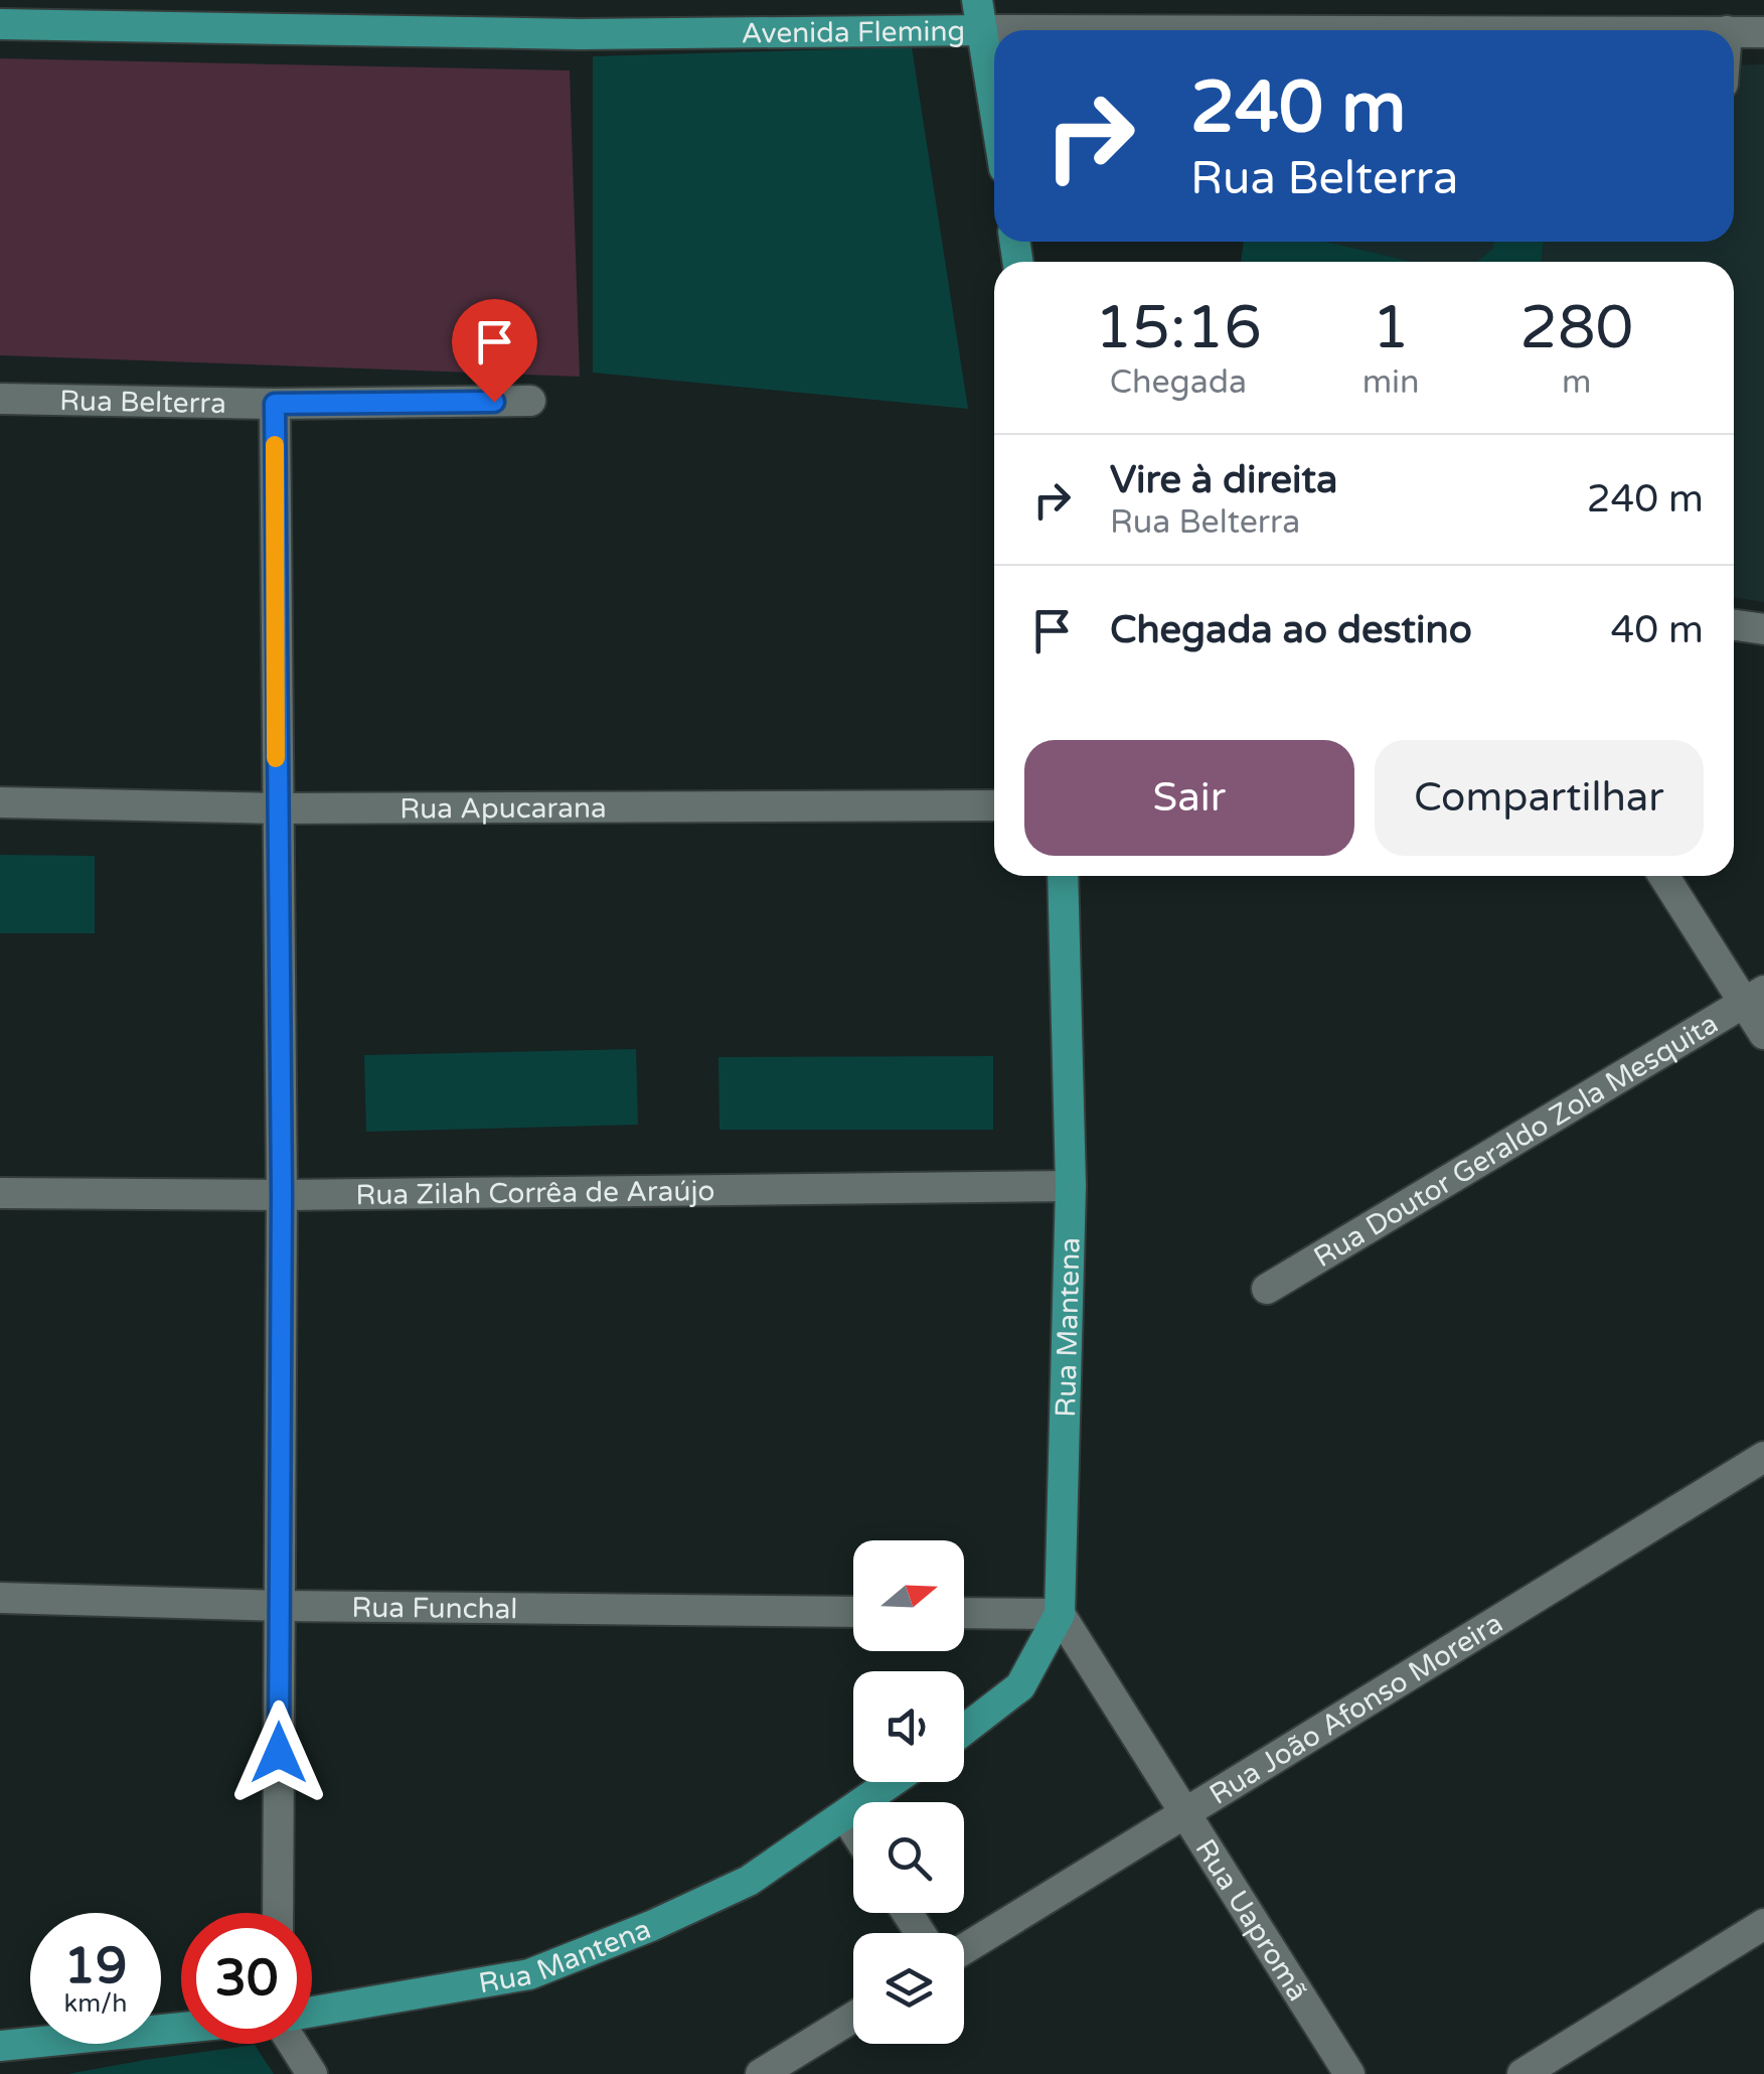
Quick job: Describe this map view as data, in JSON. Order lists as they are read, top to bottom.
{
  "streets": {
    "main road": ["Avenida Fleming", "Rua Mantena"],
    "street": [
      "Rua Belterra",
      "Rua Apucarana",
      "Rua Doutor Geraldo Zola Mesquita",
      "Rua Zilah Corrêa de Araújo",
      "Rua Funchal",
      "Rua João Afonso Moreira",
      "Rua Uapromã"
    ]
  },
  "crossings": [
    ["Rua Zilah Corrêa de Araújo", "Rua Mantena"],
    ["Rua Mantena", "Rua Uapromã"],
    ["Rua João Afonso Moreira", "Rua Uapromã"]
  ],
  "north": "right",
  "page": {
    "turn": ["240 m", "Rua Belterra"],
    "eta": [
      "15:16",
      "Chegada",
      "1",
      "min",
      "280",
      "m"
    ],
    "list": [
      {
        "name": "Vire à direita",
        "note": "Rua Belterra",
        "value": "240 m"
      },
      {
        "name": "Chegada ao destino",
        "value": "40 m"
      }
    ],
    "buttons": ["Sair", "Compartilhar"],
    "speed": "19 km/h",
    "limit": "30"
  }
}
